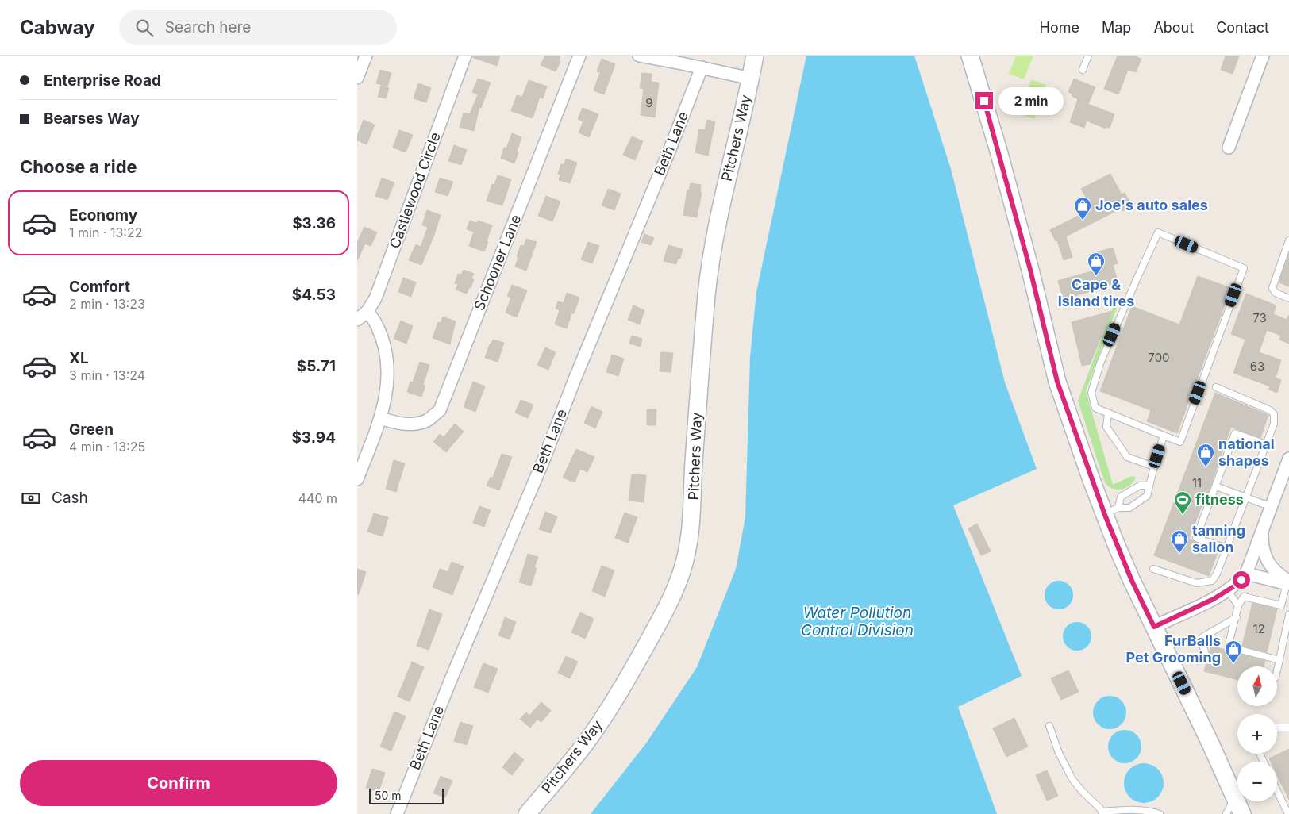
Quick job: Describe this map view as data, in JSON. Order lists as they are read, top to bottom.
{
  "streets": {
    "main road": ["Pitchers Way"],
    "street": ["Beth Lane", "Castlewood Circle", "Schooner Lane"]
  },
  "water": ["Water Pollution Control Division"],
  "places": {
    "shop": [
      "Joe's auto sales",
      "Cape & Island tires",
      "national shapes",
      "tanning sallon",
      "FurBalls Pet Grooming"
    ],
    "sports": ["fitness"]
  },
  "house_numbers": [
    "9",
    "73",
    "700",
    "63",
    "11",
    "12"
  ],
  "scale_bar": "50 m",
  "north": "top",
  "page": {
    "header": "Cabway",
    "search": "Search here",
    "nav": [
      "Home",
      "Map",
      "About",
      "Contact"
    ],
    "banner": ["Enterprise Road", "Bearses Way"],
    "bubble": "2 min",
    "heading": "Choose a ride",
    "list": [
      {
        "name": "Economy",
        "note": "1 min · 13:22",
        "value": "$3.36"
      },
      {
        "name": "Comfort",
        "note": "2 min · 13:23",
        "value": "$4.53"
      },
      {
        "name": "XL",
        "note": "3 min · 13:24",
        "value": "$5.71"
      },
      {
        "name": "Green",
        "note": "4 min · 13:25",
        "value": "$3.94"
      }
    ],
    "pay": ["Cash", "440 m"],
    "map_buttons": ["+", "−"],
    "buttons": "Confirm",
    "scale": "50 m"
  }
}
